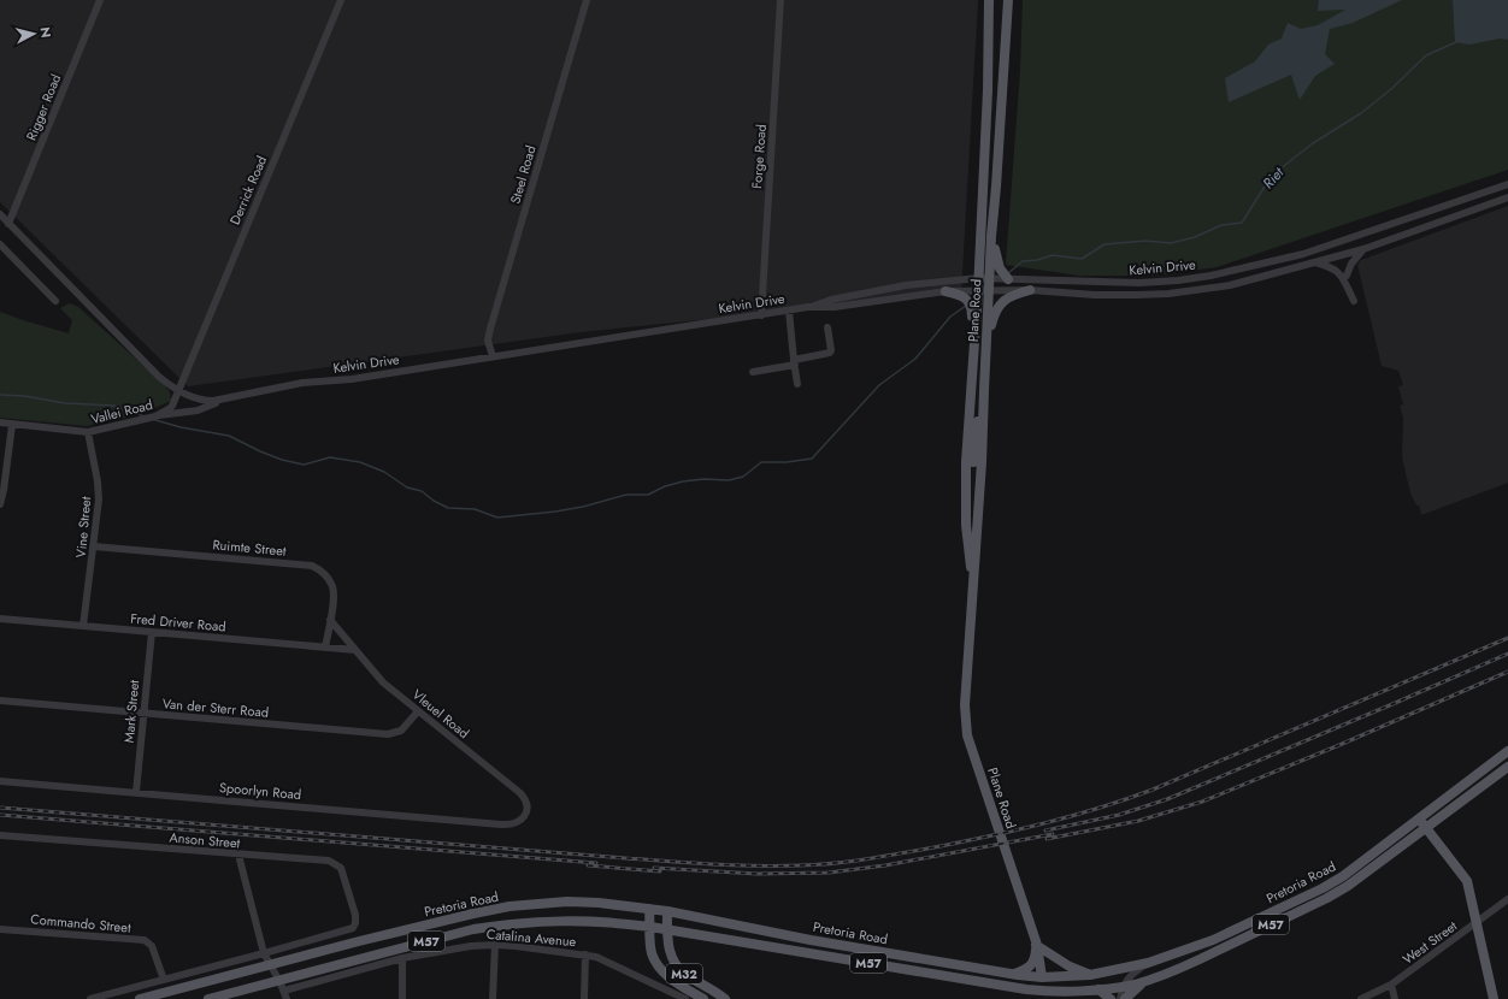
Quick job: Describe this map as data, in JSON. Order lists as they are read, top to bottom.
{
  "streets": {
    "main road": [
      "Plane Road",
      "Pretoria Road",
      "M57",
      "M32"
    ],
    "street": [
      "Rigger Road",
      "Forge Road",
      "Steel Road",
      "Derrick Road",
      "Kelvin Drive",
      "Vallei Road",
      "Vine Street",
      "Ruimte Street",
      "Fred Driver Road",
      "Van der Sterr Road",
      "Mark Street",
      "Vleuel Road",
      "Spoorlyn Road",
      "Anson Street",
      "Commando Street",
      "Catalina Avenue",
      "West Street"
    ]
  },
  "crossings": [
    ["Rigger Road", "Kelvin Drive"],
    ["Forge Road", "Kelvin Drive"],
    ["Steel Road", "Kelvin Drive"],
    ["Derrick Road", "Kelvin Drive"],
    ["Derrick Road", "Vallei Road"],
    ["Kelvin Drive", "Plane Road"],
    ["Kelvin Drive", "Vallei Road"],
    ["Plane Road", "Pretoria Road"],
    ["Vallei Road", "Vine Street"],
    ["Vine Street", "Ruimte Street"],
    ["Vine Street", "Fred Driver Road"],
    ["Ruimte Street", "Fred Driver Road"],
    ["Ruimte Street", "Vleuel Road"],
    ["Fred Driver Road", "Mark Street"],
    ["Fred Driver Road", "Vleuel Road"],
    ["Van der Sterr Road", "Mark Street"],
    ["Van der Sterr Road", "Vleuel Road"],
    ["Mark Street", "Spoorlyn Road"],
    ["Vleuel Road", "Spoorlyn Road"],
    ["Pretoria Road", "M32"]
  ],
  "water": ["Riet"],
  "north": "right"
}
